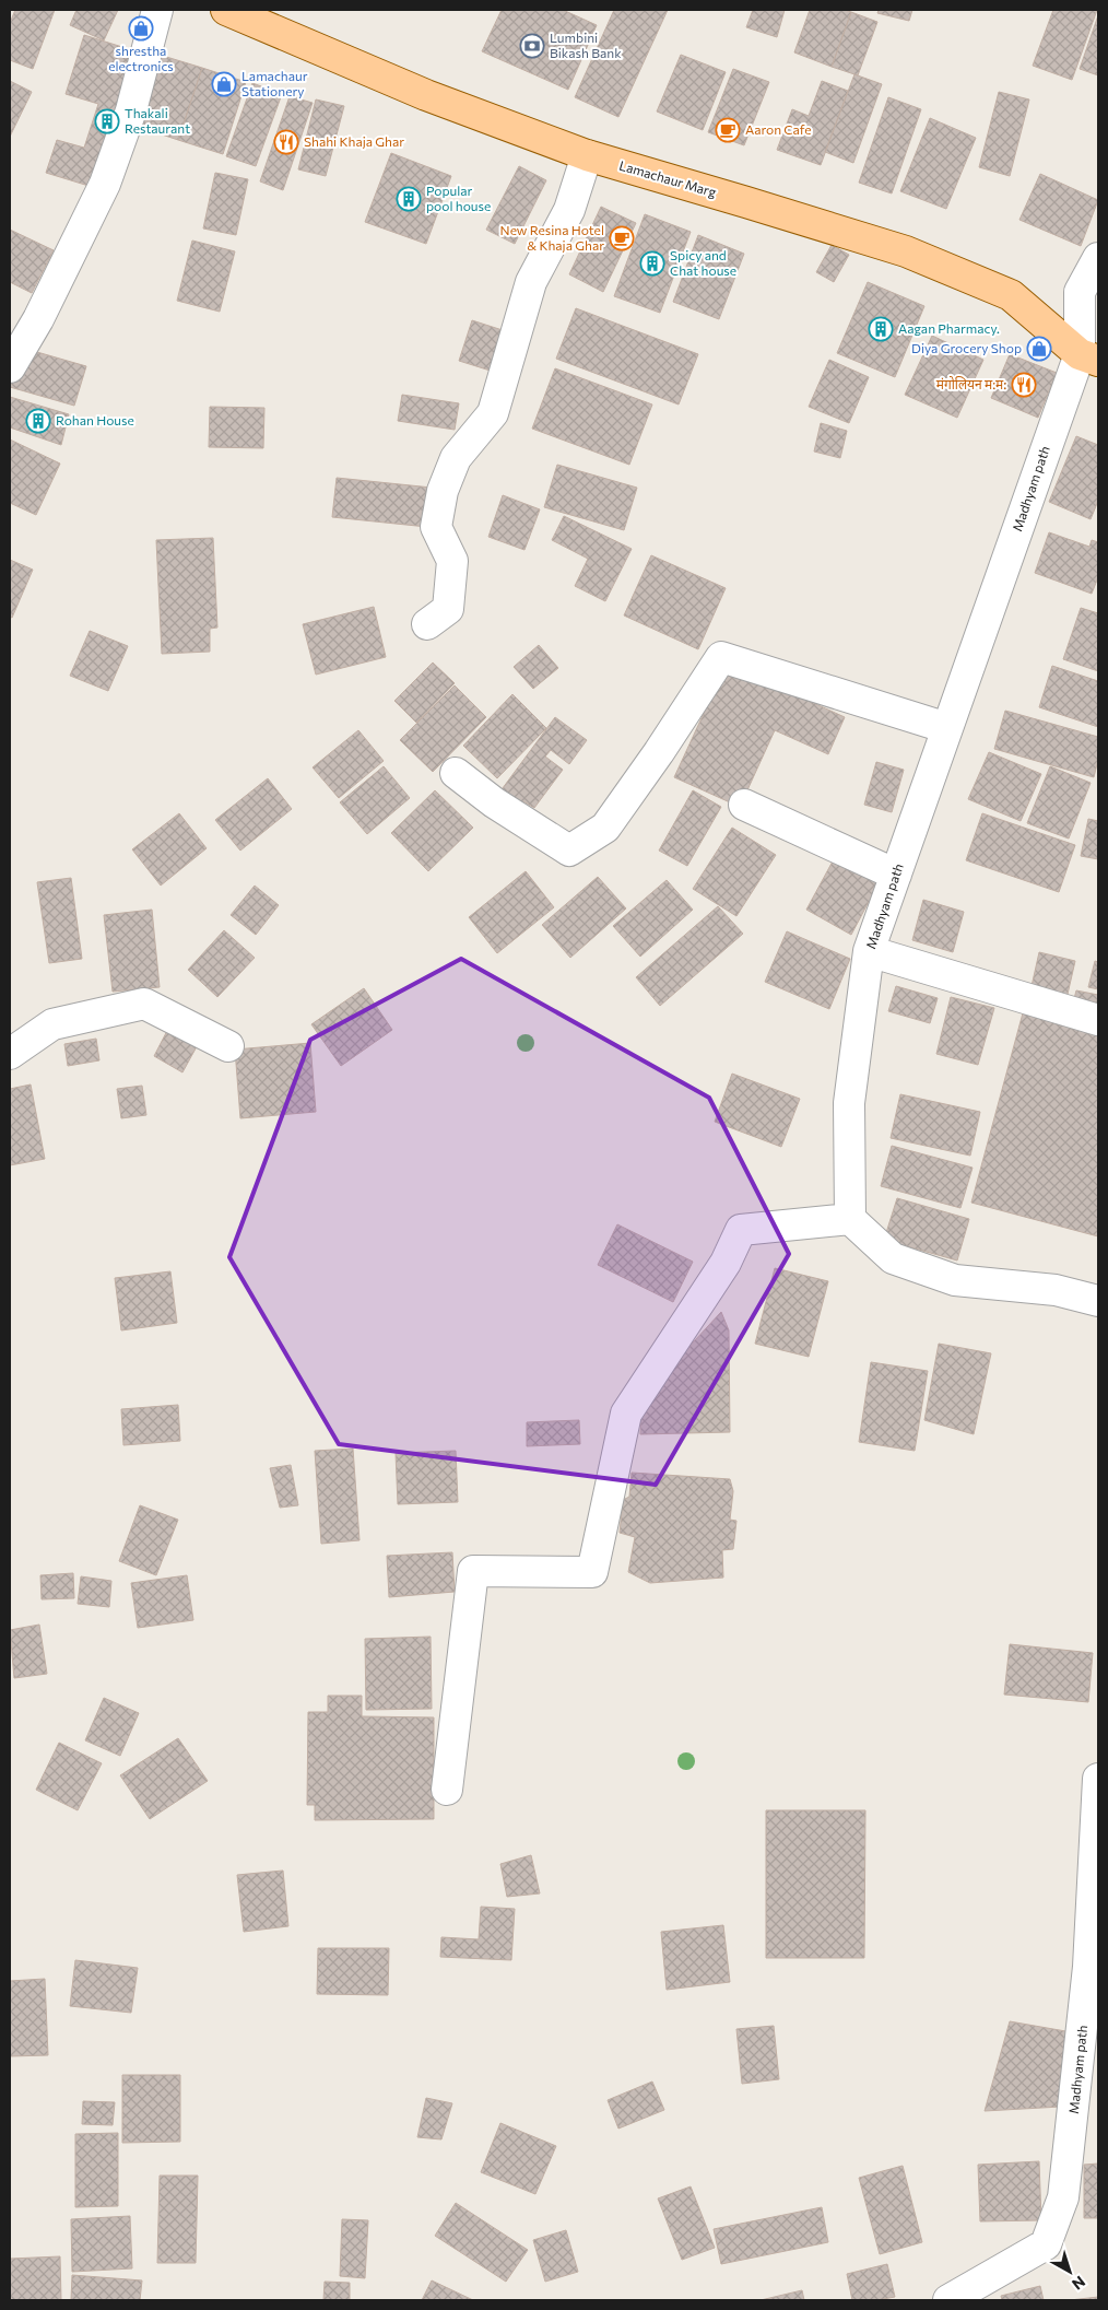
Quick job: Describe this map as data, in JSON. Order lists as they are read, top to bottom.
{
  "streets": {
    "main road": ["Lamachaur Marg"],
    "street": ["Madhyam path"]
  },
  "crossings": [
    ["Lamachaur Marg", "Madhyam path"]
  ],
  "places": {
    "shop": ["shrestha electronics", "Lamachaur Stationery", "Diya Grocery Shop"],
    "bank": ["Lumbini Bikash Bank"],
    "building": [
      "Thakali Restaurant",
      "Popular pool house",
      "Spicy and Chat house",
      "Aagan Pharmacy.",
      "Rohan House"
    ],
    "cafe": ["Aaron Cafe", "New Resina Hotel & Khaja Ghar"],
    "restaurant": ["Shahi Khaja Ghar", "मंगोलियन म:म:"]
  },
  "north": "bottom right"
}
